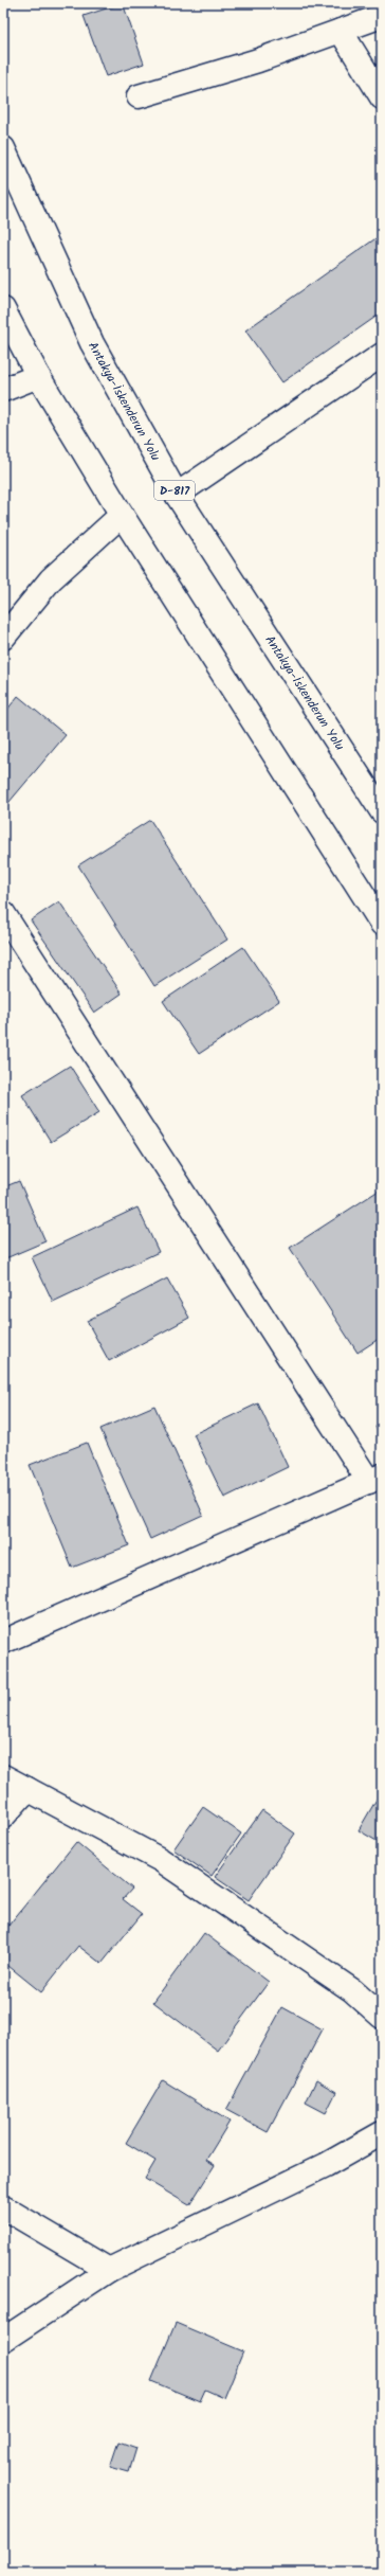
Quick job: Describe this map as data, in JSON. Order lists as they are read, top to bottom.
{
  "streets": {
    "main road": ["Antakya-İskenderun Yolu", "D-817"]
  }
}
